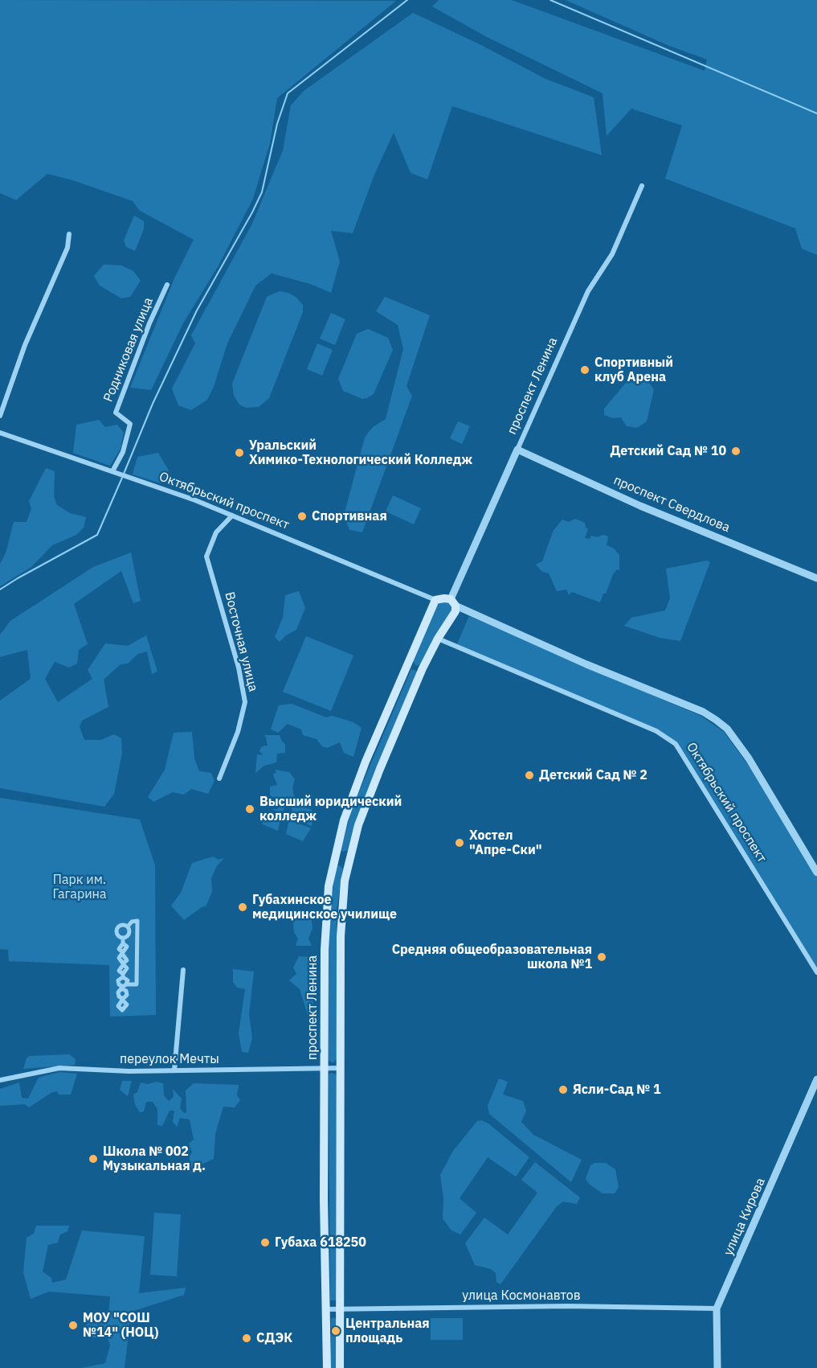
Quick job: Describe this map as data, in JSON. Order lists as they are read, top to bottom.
{
  "streets": {
    "main road": ["проспект Ленина"],
    "street": [
      "Родниковая улица",
      "Октябрьский проспект",
      "проспект Свердлова",
      "Восточная улица",
      "переулок Мечты",
      "улица Кирова",
      "улица Космонавтов"
    ]
  },
  "crossings": [
    ["Родниковая улица", "Октябрьский проспект"],
    ["проспект Ленина", "Октябрьский проспект"],
    ["проспект Ленина", "проспект Свердлова"],
    ["проспект Ленина", "переулок Мечты"],
    ["проспект Ленина", "улица Космонавтов"],
    ["Октябрьский проспект", "Восточная улица"],
    ["улица Кирова", "улица Космонавтов"]
  ],
  "parks": ["Парк им. Гагарина"],
  "places": [
    "Спортивный клуб Арена",
    "Детский Сад № 10",
    "Уральский Химико-Технологический Колледж",
    "Спортивная",
    "Детский Сад № 2",
    "Высший юридический колледж",
    "Хостел \"Апре-Ски\"",
    "Губахинское медицинское училище",
    "Средняя общеобразовательная школа №1",
    "Ясли-Сад № 1",
    "Школа № 002 Музыкальная д.",
    "Губаха 618250",
    "МОУ \"СОШ №14\" (НОЦ)",
    "Центральная площадь",
    "СДЭК"
  ]
}
